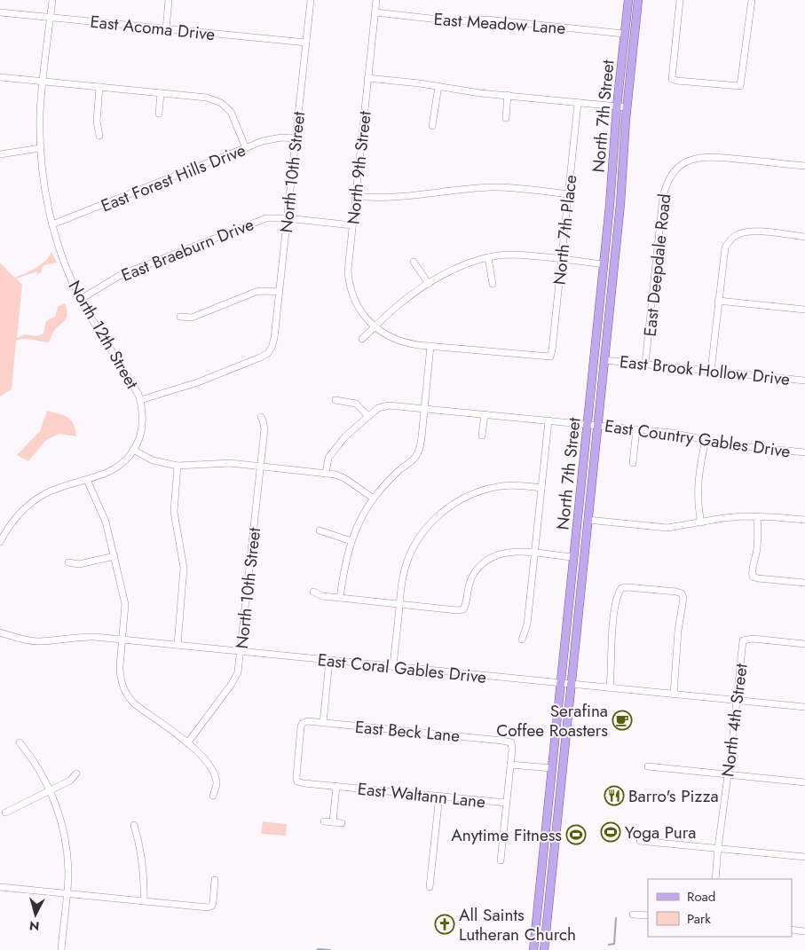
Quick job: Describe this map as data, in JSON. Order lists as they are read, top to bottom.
{
  "streets": {
    "main road": ["North 7th Street"],
    "street": [
      "East Meadow Lane",
      "East Acoma Drive",
      "North 9th Street",
      "North 10th Street",
      "East Forest Hills Drive",
      "North 7th Place",
      "East Braeburn Drive",
      "East Deepdale Road",
      "North 12th Street",
      "East Brook Hollow Drive",
      "East Country Gables Drive",
      "East Coral Gables Drive",
      "North 4th Street",
      "East Beck Lane",
      "East Waltann Lane"
    ]
  },
  "crossings": [
    ["East Meadow Lane", "North 7th Street"],
    ["East Meadow Lane", "North 9th Street"],
    ["East Acoma Drive", "North 10th Street"],
    ["East Acoma Drive", "North 12th Street"],
    ["North 7th Street", "East Brook Hollow Drive"],
    ["North 7th Street", "East Country Gables Drive"],
    ["North 7th Street", "East Coral Gables Drive"],
    ["North 9th Street", "East Braeburn Drive"],
    ["North 10th Street", "East Forest Hills Drive"],
    ["North 10th Street", "East Braeburn Drive"],
    ["North 10th Street", "North 12th Street"],
    ["North 10th Street", "East Coral Gables Drive"],
    ["East Forest Hills Drive", "North 12th Street"],
    ["East Braeburn Drive", "North 12th Street"],
    ["East Deepdale Road", "East Brook Hollow Drive"],
    ["East Coral Gables Drive", "North 4th Street"],
    ["East Beck Lane", "East Waltann Lane"]
  ],
  "places": {
    "cafe": ["Serafina Coffee Roasters"],
    "restaurant": ["Barro's Pizza"],
    "sports": ["Yoga Pura", "Anytime Fitness"],
    "church": ["All Saints Lutheran Church"]
  },
  "legend": ["Road", "Park"],
  "north": "bottom"
}
